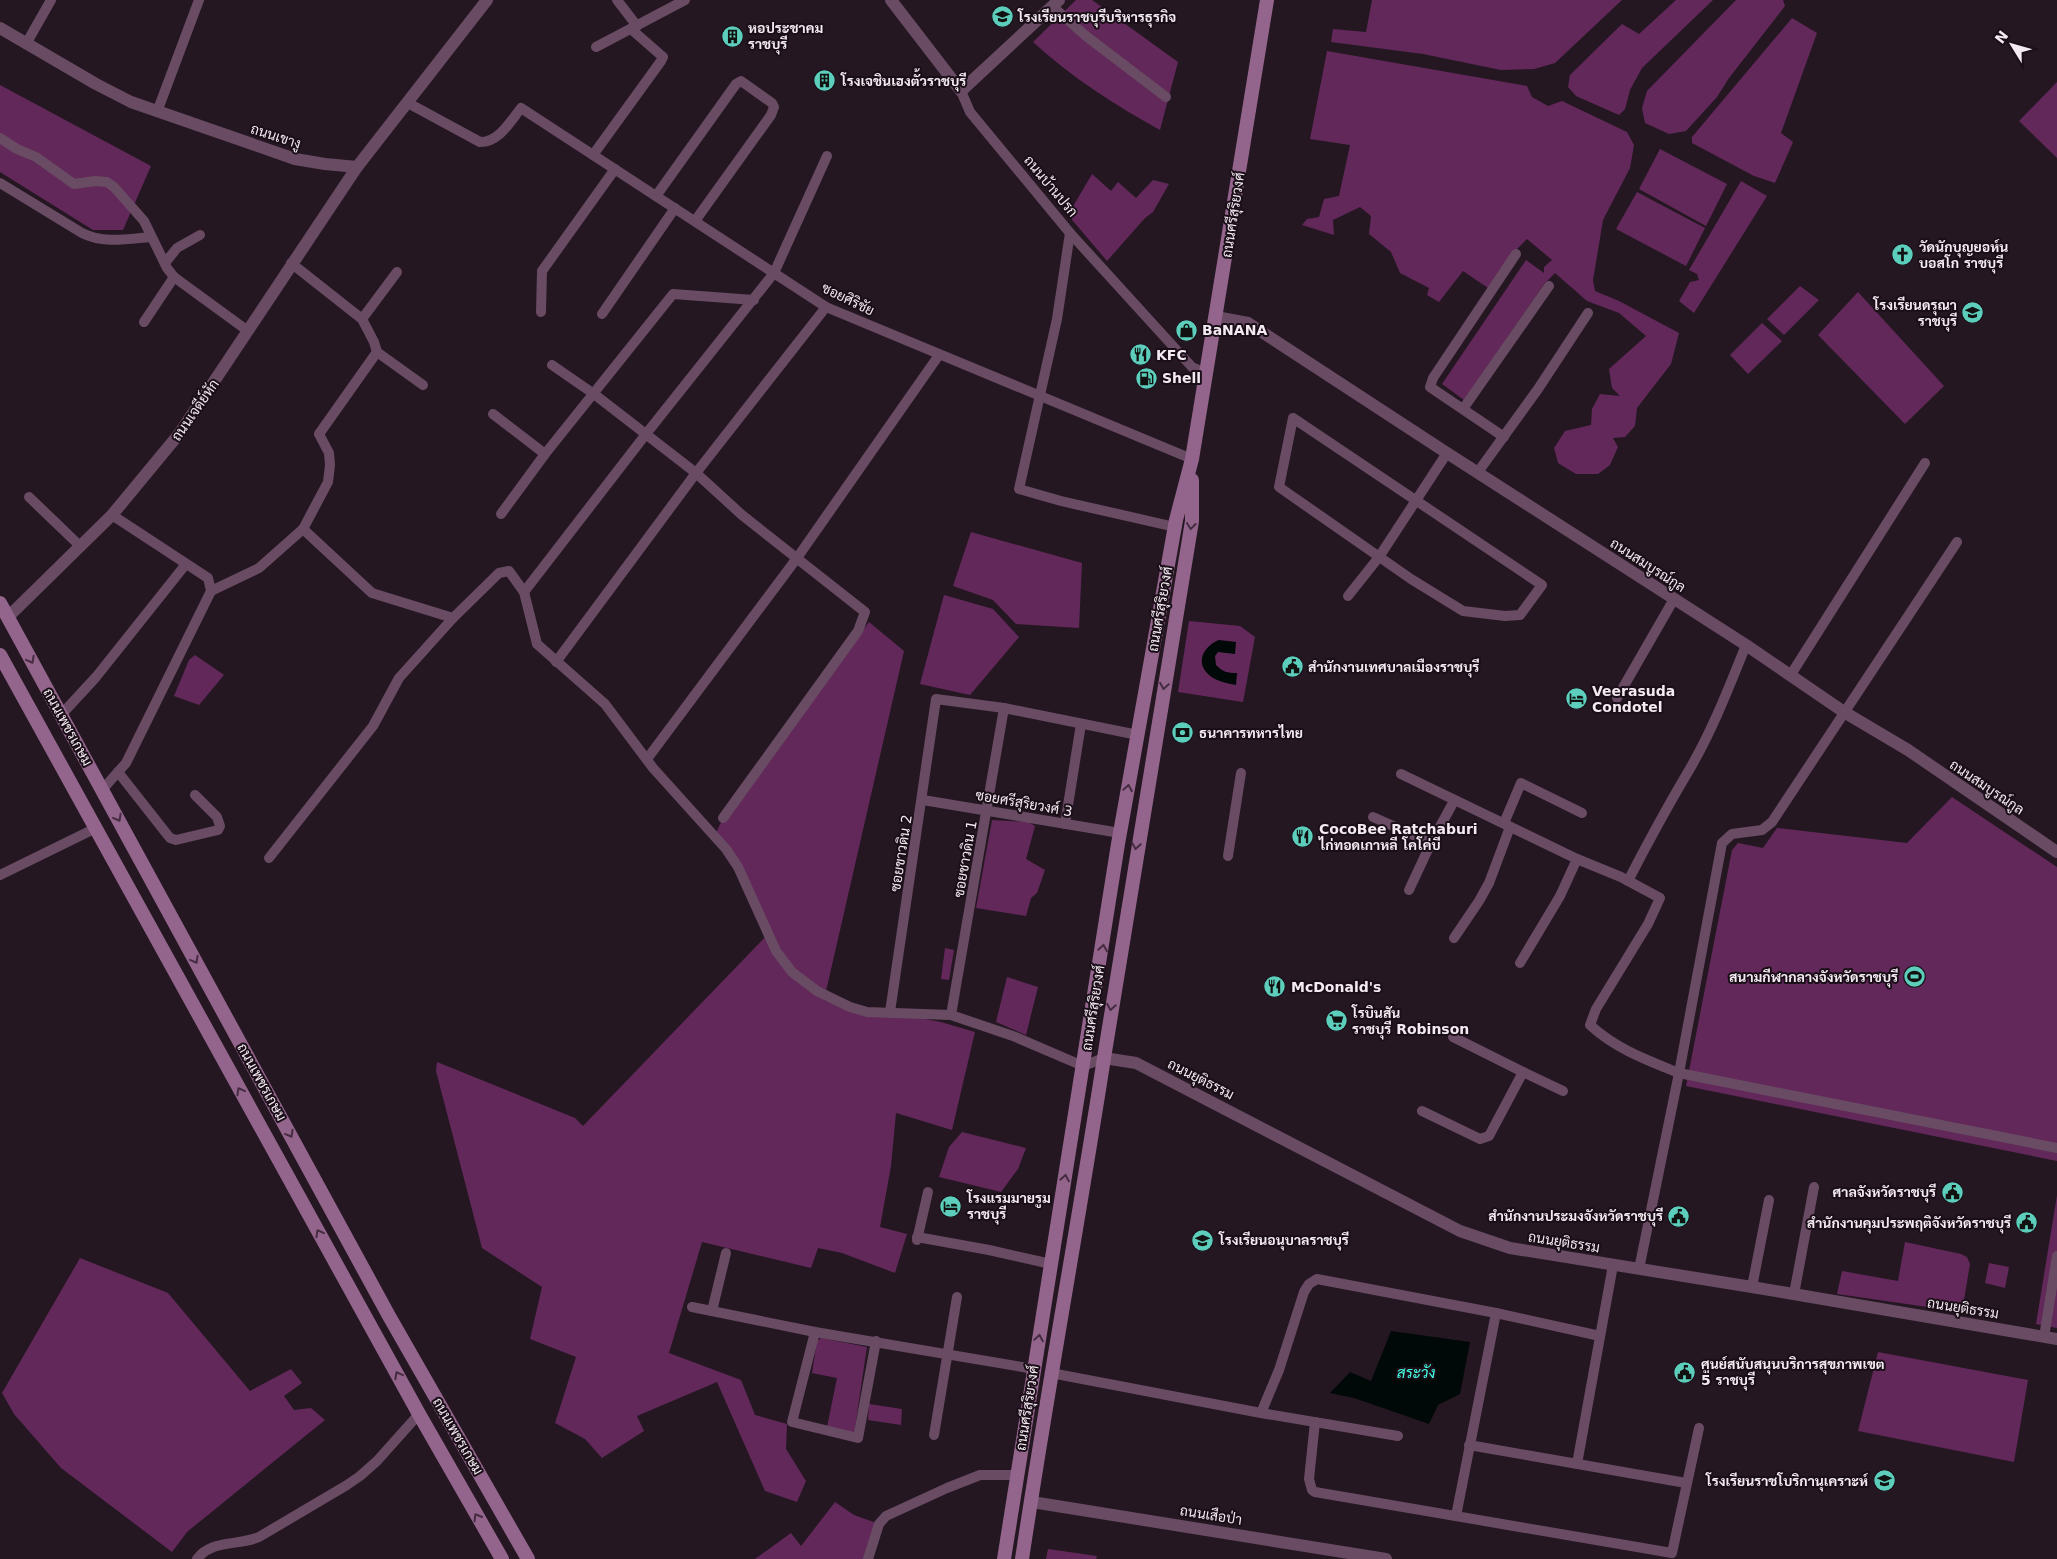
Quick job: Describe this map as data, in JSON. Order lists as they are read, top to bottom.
{
  "streets": {
    "main road": ["ถนนศรีสุริยวงศ์", "ถนนเพชรเกษม"],
    "street": [
      "ถนนเขางู",
      "ถนนบ้านปรก",
      "ซอยศิริชัย",
      "ถนนเจดีย์หัก",
      "ถนนสมบูรณ์กูล",
      "ซอยศรีสุริยวงศ์ 3",
      "ซอยขาวดิน 2",
      "ซอยชาวดิน 1",
      "ถนนยุติธรรม",
      "ถนนเสือป่า"
    ]
  },
  "crossings": [
    ["ถนนเขางู", "ถนนเจดีย์หัก"],
    ["ถนนบ้านปรก", "ถนนศรีสุริยวงศ์"],
    ["ถนนศรีสุริยวงศ์", "ซอยศิริชัย"],
    ["ถนนศรีสุริยวงศ์", "ถนนสมบูรณ์กูล"],
    ["ถนนศรีสุริยวงศ์", "ซอยศรีสุริยวงศ์ 3"],
    ["ถนนศรีสุริยวงศ์", "ถนนยุติธรรม"],
    ["ถนนศรีสุริยวงศ์", "ถนนเสือป่า"],
    ["ถนนเจดีย์หัก", "ถนนเพชรเกษม"],
    ["ซอยศรีสุริยวงศ์ 3", "ซอยขาวดิน 2"],
    ["ซอยศรีสุริยวงศ์ 3", "ซอยชาวดิน 1"],
    ["ซอยขาวดิน 2", "ซอยชาวดิน 1"]
  ],
  "water": ["สระวัง"],
  "places": {
    "school or university": [
      "โรงเรียนราชบุรีบริหารธุรกิจ",
      "โรงเรียนดรุณา ราชบุรี",
      "โรงเรียนอนุบาลราชบุรี",
      "โรงเรียนราชโบริกานุเคราะห์"
    ],
    "building": ["หอประชาคม ราชบุรี", "โรงเจชินเฮงตั้วราชบุรี"],
    "church": ["วัดนักบุญยอห์น บอสโก ราชบุรี"],
    "shop": ["BaNANA"],
    "restaurant": ["KFC", "CocoBee Ratchaburi ไก่ทอดเกาหลี โคโค่บี", "McDonald's"],
    "fuel station": ["Shell"],
    "public building": [
      "สำนักงานเทศบาลเมืองราชบุรี",
      "ศาลจังหวัดราชบุรี",
      "สำนักงานประมงจังหวัดราชบุรี",
      "สำนักงานคุมประพฤติจังหวัดราชบุรี",
      "ศูนย์สนับสนุนบริการสุขภาพเขต 5 ราชบุรี"
    ],
    "hotel": ["Veerasuda Condotel", "โรงแรมมายรูม ราชบุรี"],
    "bank": ["ธนาคารทหารไทย"],
    "sports": ["สนามกีฬากลางจังหวัดราชบุรี"],
    "supermarket": ["โรบินสัน ราชบุรี Robinson"]
  },
  "north": "top left"
}
